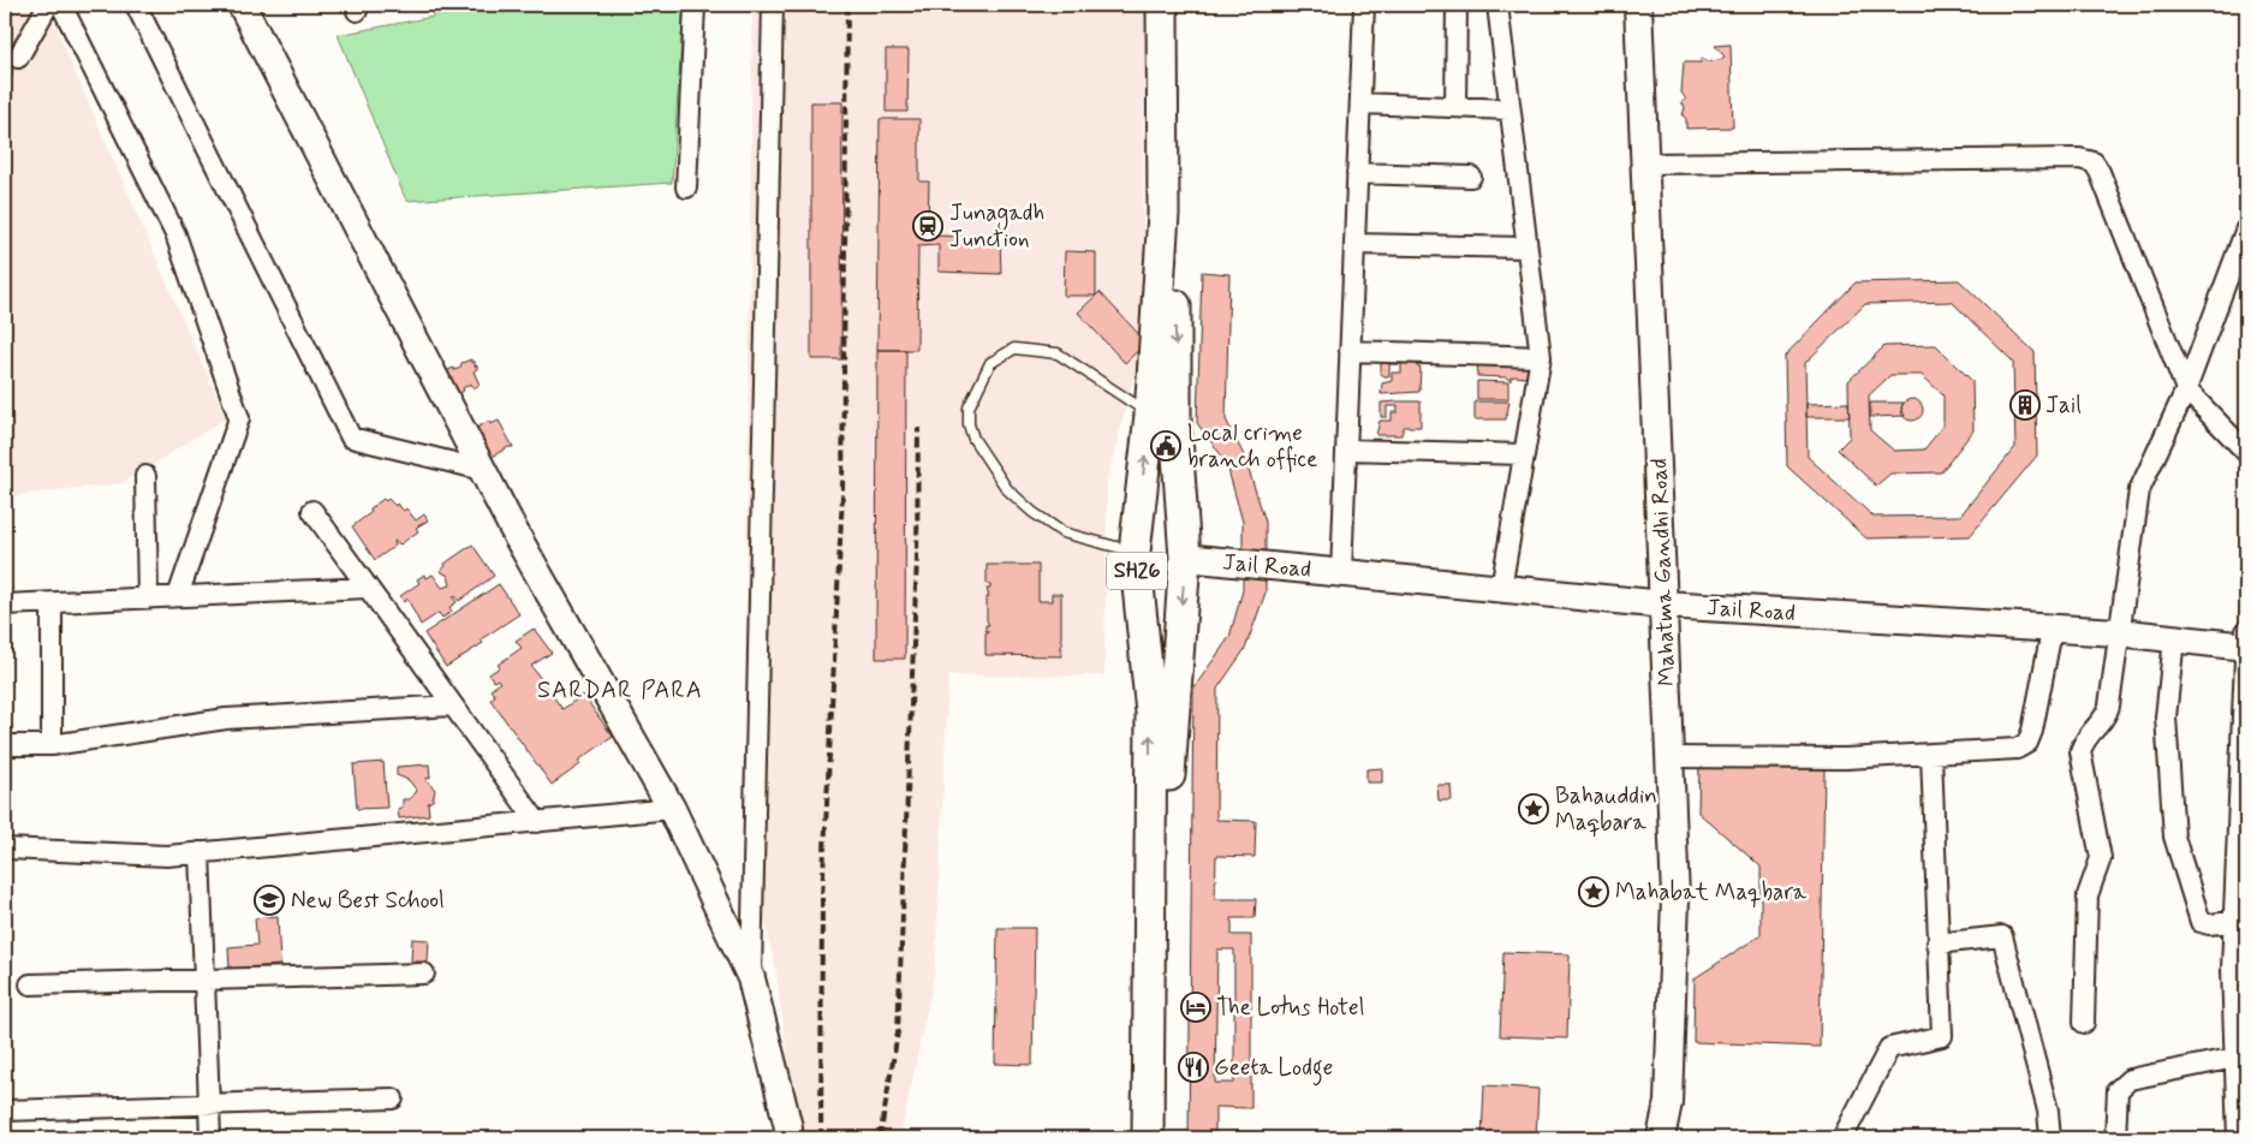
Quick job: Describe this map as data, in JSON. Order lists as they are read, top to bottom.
{
  "streets": {
    "main road": ["SH26"],
    "street": ["Jail Road", "Mahatma Gandhi Road"]
  },
  "crossings": [
    ["Jail Road", "SH26"],
    ["Jail Road", "Mahatma Gandhi Road"]
  ],
  "districts": ["SARDAR PARA"],
  "places": {
    "station": ["Junagadh Junction"],
    "building": ["Jail"],
    "public building": ["Local crime branch office"],
    "place": ["Bahauddin Maqbara", "Mahabat Maqbara"],
    "school or university": ["New Best School"],
    "hotel": ["The Lotus Hotel"],
    "restaurant": ["Geeta Lodge"]
  }
}
